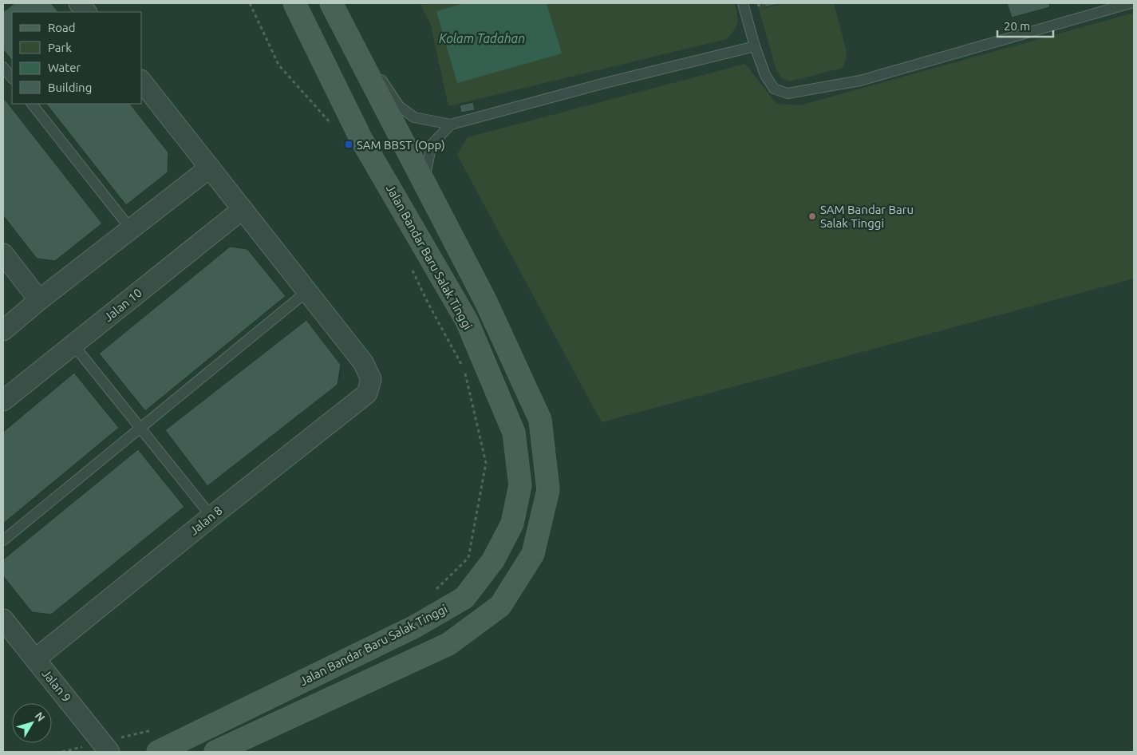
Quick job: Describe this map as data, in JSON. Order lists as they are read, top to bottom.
{
  "streets": {
    "main road": ["Jalan Bandar Baru Salak Tinggi"],
    "street": ["Jalan 10", "Jalan 8", "Jalan 9"]
  },
  "crossings": [
    ["Jalan 8", "Jalan 9"]
  ],
  "water": ["Kolam Tadahan"],
  "places": {
    "transit": ["SAM BBST (Opp)"],
    "other": ["SAM Bandar Baru Salak Tinggi"]
  },
  "legend": [
    "Road",
    "Park",
    "Water",
    "Building"
  ],
  "scale_bar": "20 m",
  "north": "top right"
}
